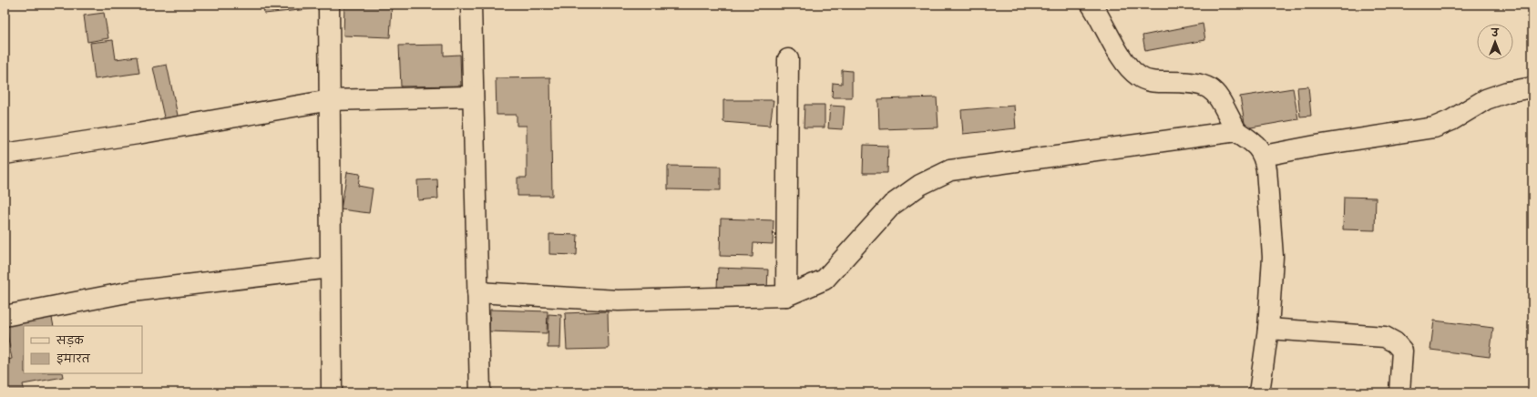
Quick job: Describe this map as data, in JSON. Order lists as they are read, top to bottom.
{
  "legend": ["सड़क", "इमारत"],
  "north": "top"
}
